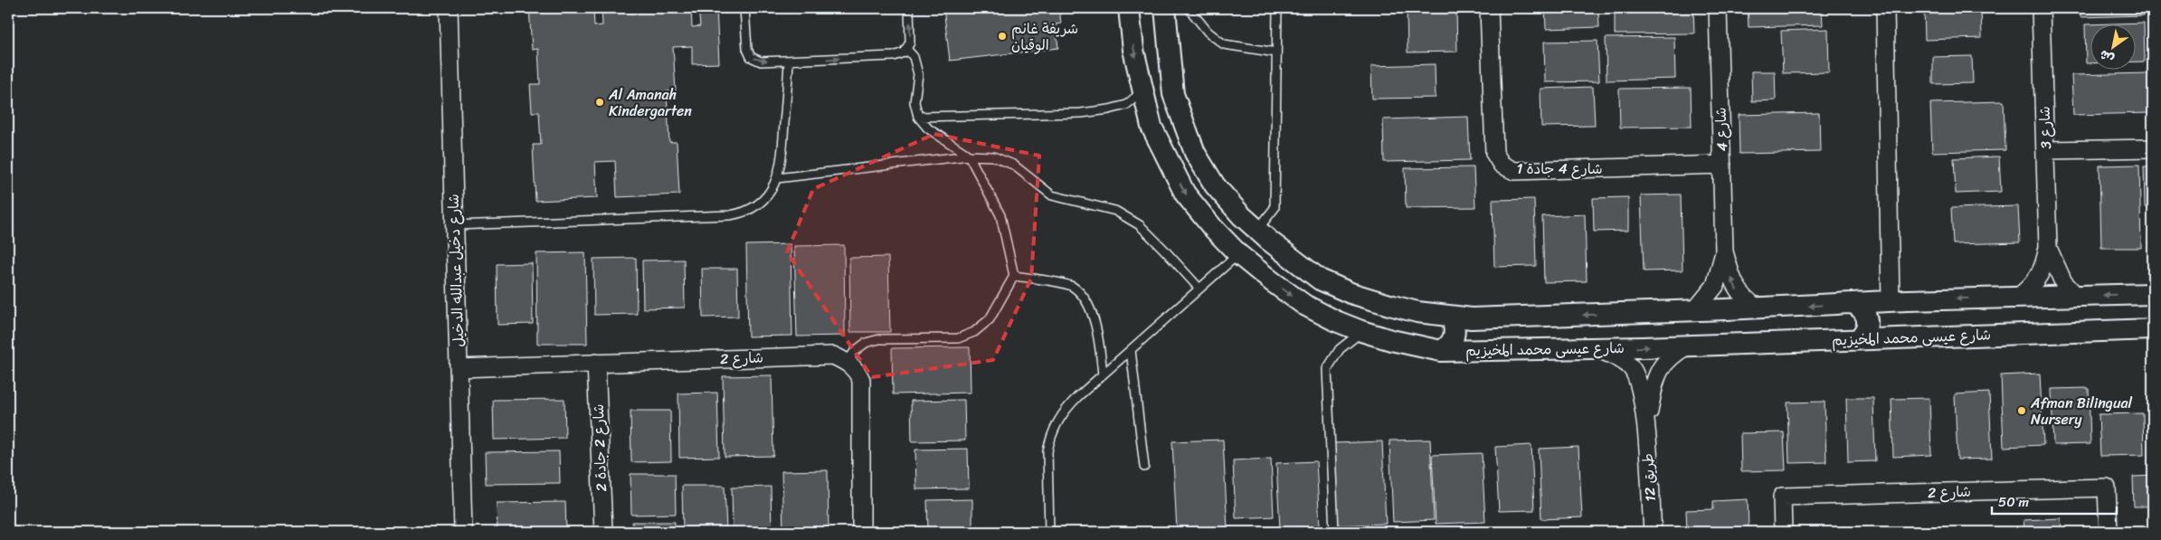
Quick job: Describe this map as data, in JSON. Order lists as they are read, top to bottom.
{
  "streets": {
    "street": [
      "شارع 3",
      "شارع 4",
      "شارع 4 جادة 1",
      "شارع دخيل عبدالله الدخيل",
      "شارع عيسى محمد المخيزيم",
      "شارع 2",
      "شارع 2 جادة 2",
      "طريق 12"
    ]
  },
  "crossings": [
    ["شارع 4", "شارع 4 جادة 1"],
    ["شارع دخيل عبدالله الدخيل", "شارع 2"],
    ["شارع عيسى محمد المخيزيم", "طريق 12"],
    ["شارع 2", "شارع 2 جادة 2"]
  ],
  "one_way": ["شارع عيسى محمد المخيزيم"],
  "places": ["شريفة غانم الوقيان", "Al Amanah Kindergarten", "Afman Bilingual Nursery"],
  "scale_bar": "50 m",
  "north": "bottom left"
}
